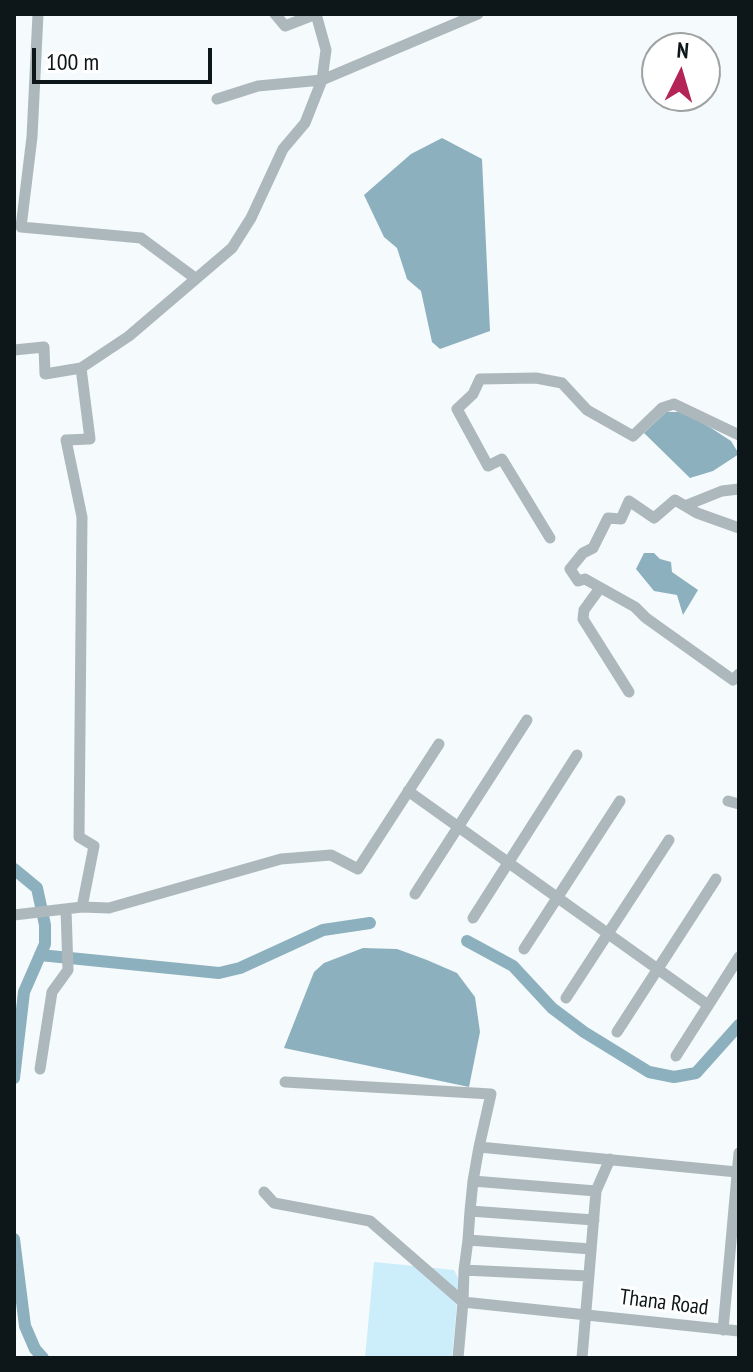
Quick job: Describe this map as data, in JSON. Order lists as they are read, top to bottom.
{
  "streets": {
    "street": ["Thana Road"]
  },
  "scale_bar": "100 m",
  "north": "top"
}
